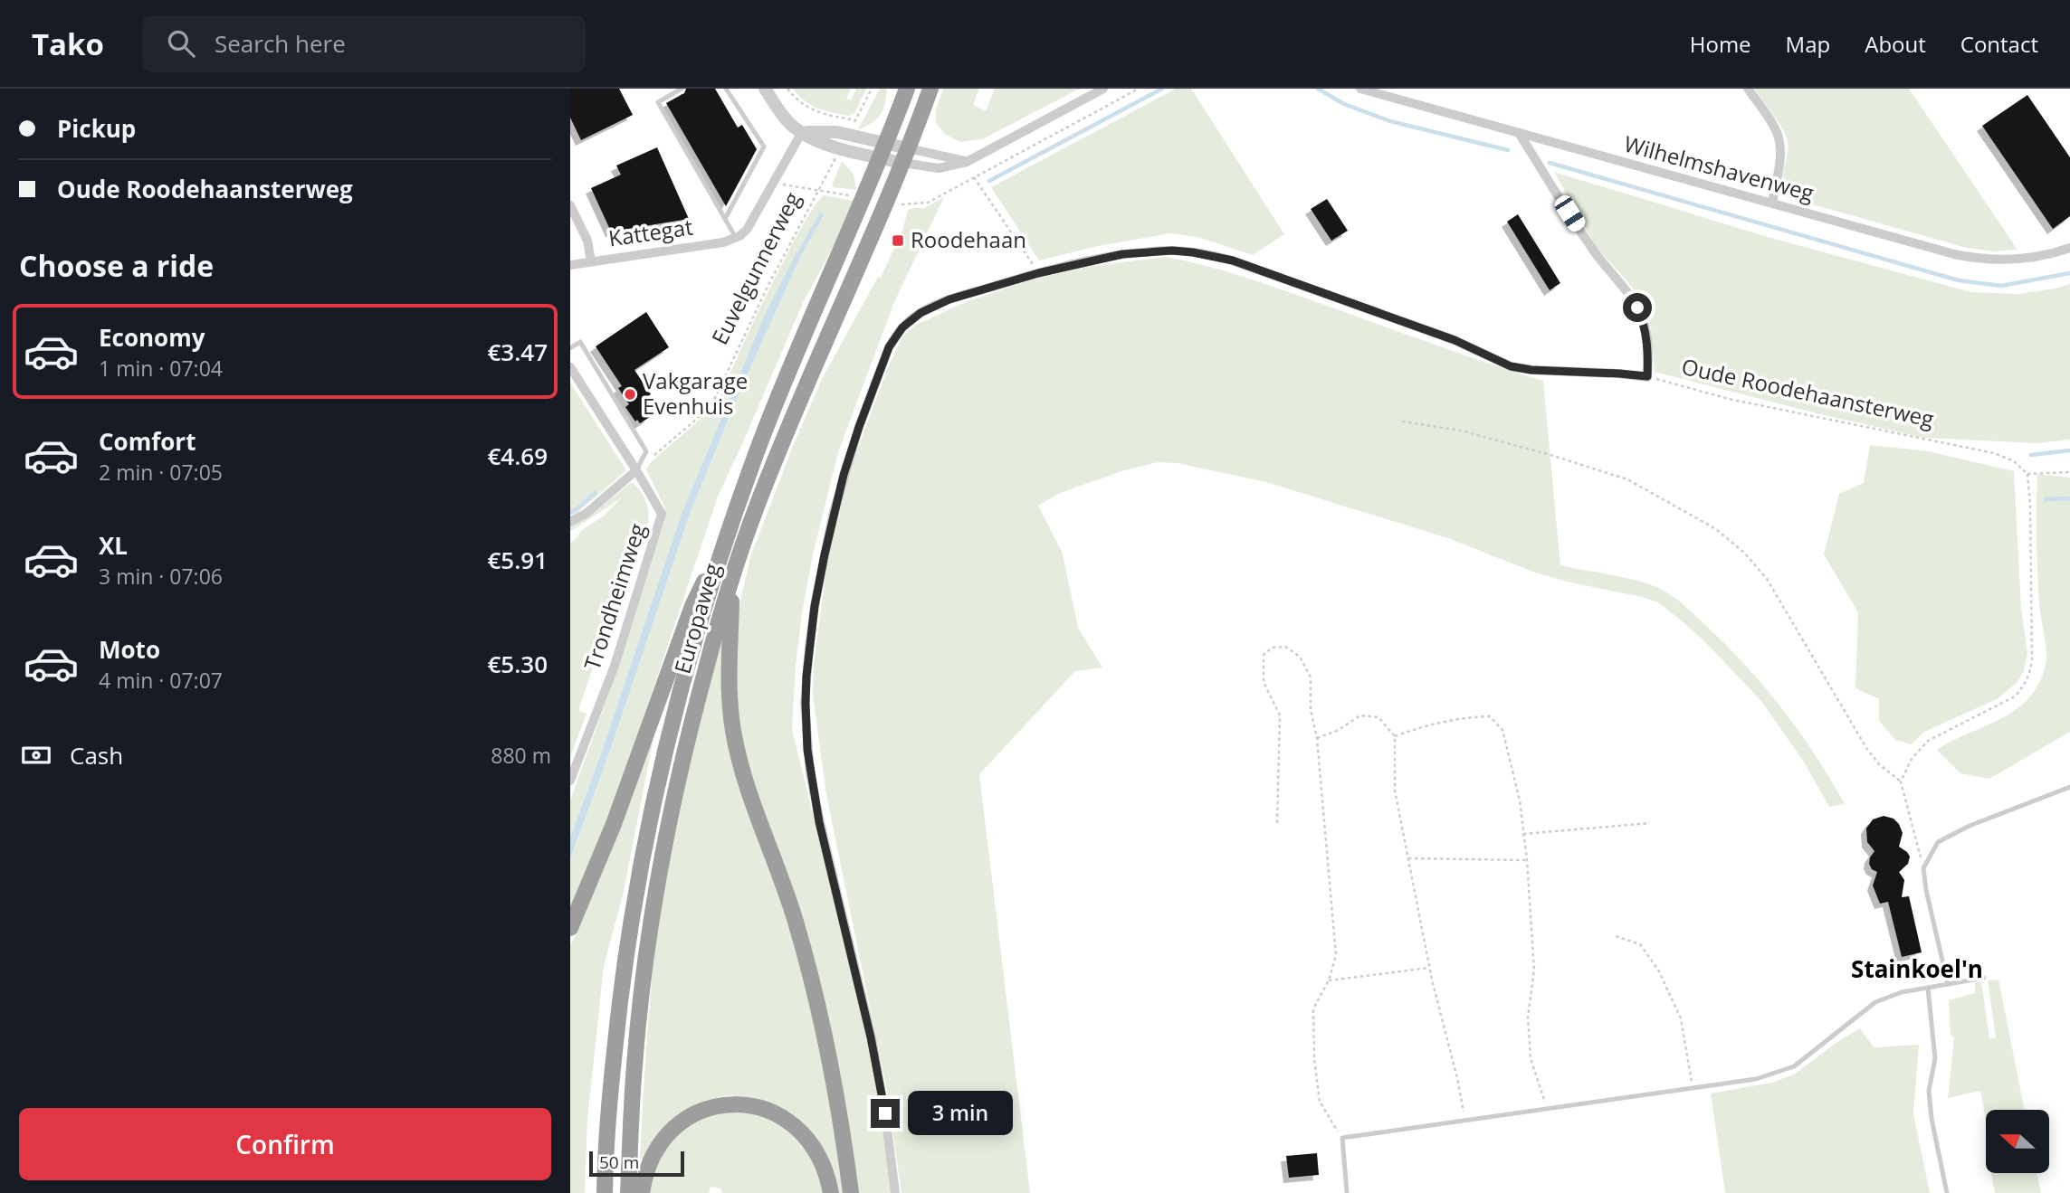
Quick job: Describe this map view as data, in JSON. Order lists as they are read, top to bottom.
{
  "streets": {
    "highway": ["Europaweg"],
    "street": [
      "Wilhelmshavenweg",
      "Kattegat",
      "Oude Roodehaansterweg",
      "Trondheimweg"
    ],
    "path": ["Euvelgunnerweg"]
  },
  "crossings": [
    ["Euvelgunnerweg", "Trondheimweg"]
  ],
  "districts": ["Stainkoel'n"],
  "places": {
    "transit": ["Roodehaan"],
    "other": ["Vakgarage Evenhuis"]
  },
  "scale_bar": "50 m",
  "north": "left",
  "page": {
    "header": "Tako",
    "search": "Search here",
    "nav": [
      "Home",
      "Map",
      "About",
      "Contact"
    ],
    "banner": ["Pickup", "Oude Roodehaansterweg"],
    "heading": "Choose a ride",
    "list": [
      {
        "name": "Economy",
        "note": "1 min · 07:04",
        "value": "€3.47"
      },
      {
        "name": "Comfort",
        "note": "2 min · 07:05",
        "value": "€4.69"
      },
      {
        "name": "XL",
        "note": "3 min · 07:06",
        "value": "€5.91"
      },
      {
        "name": "Moto",
        "note": "4 min · 07:07",
        "value": "€5.30"
      }
    ],
    "pay": ["Cash", "880 m"],
    "bubble": "3 min",
    "buttons": "Confirm",
    "scale": "50 m"
  }
}
